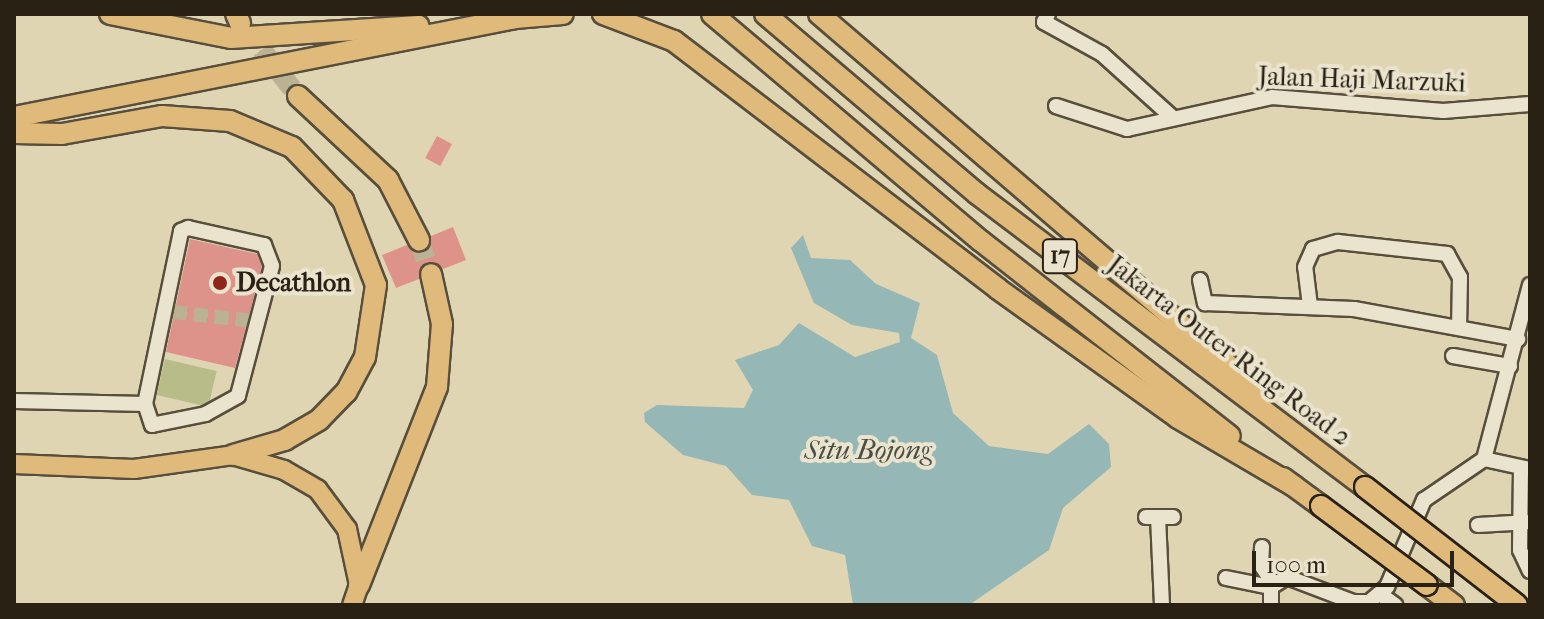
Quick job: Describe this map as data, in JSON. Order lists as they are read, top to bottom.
{
  "streets": {
    "highway": ["17", "Jakarta Outer Ring Road 2"],
    "street": ["Jalan Haji Marzuki"]
  },
  "water": ["Situ Bojong"],
  "places": ["Decathlon"],
  "scale_bar": "100 m"
}
